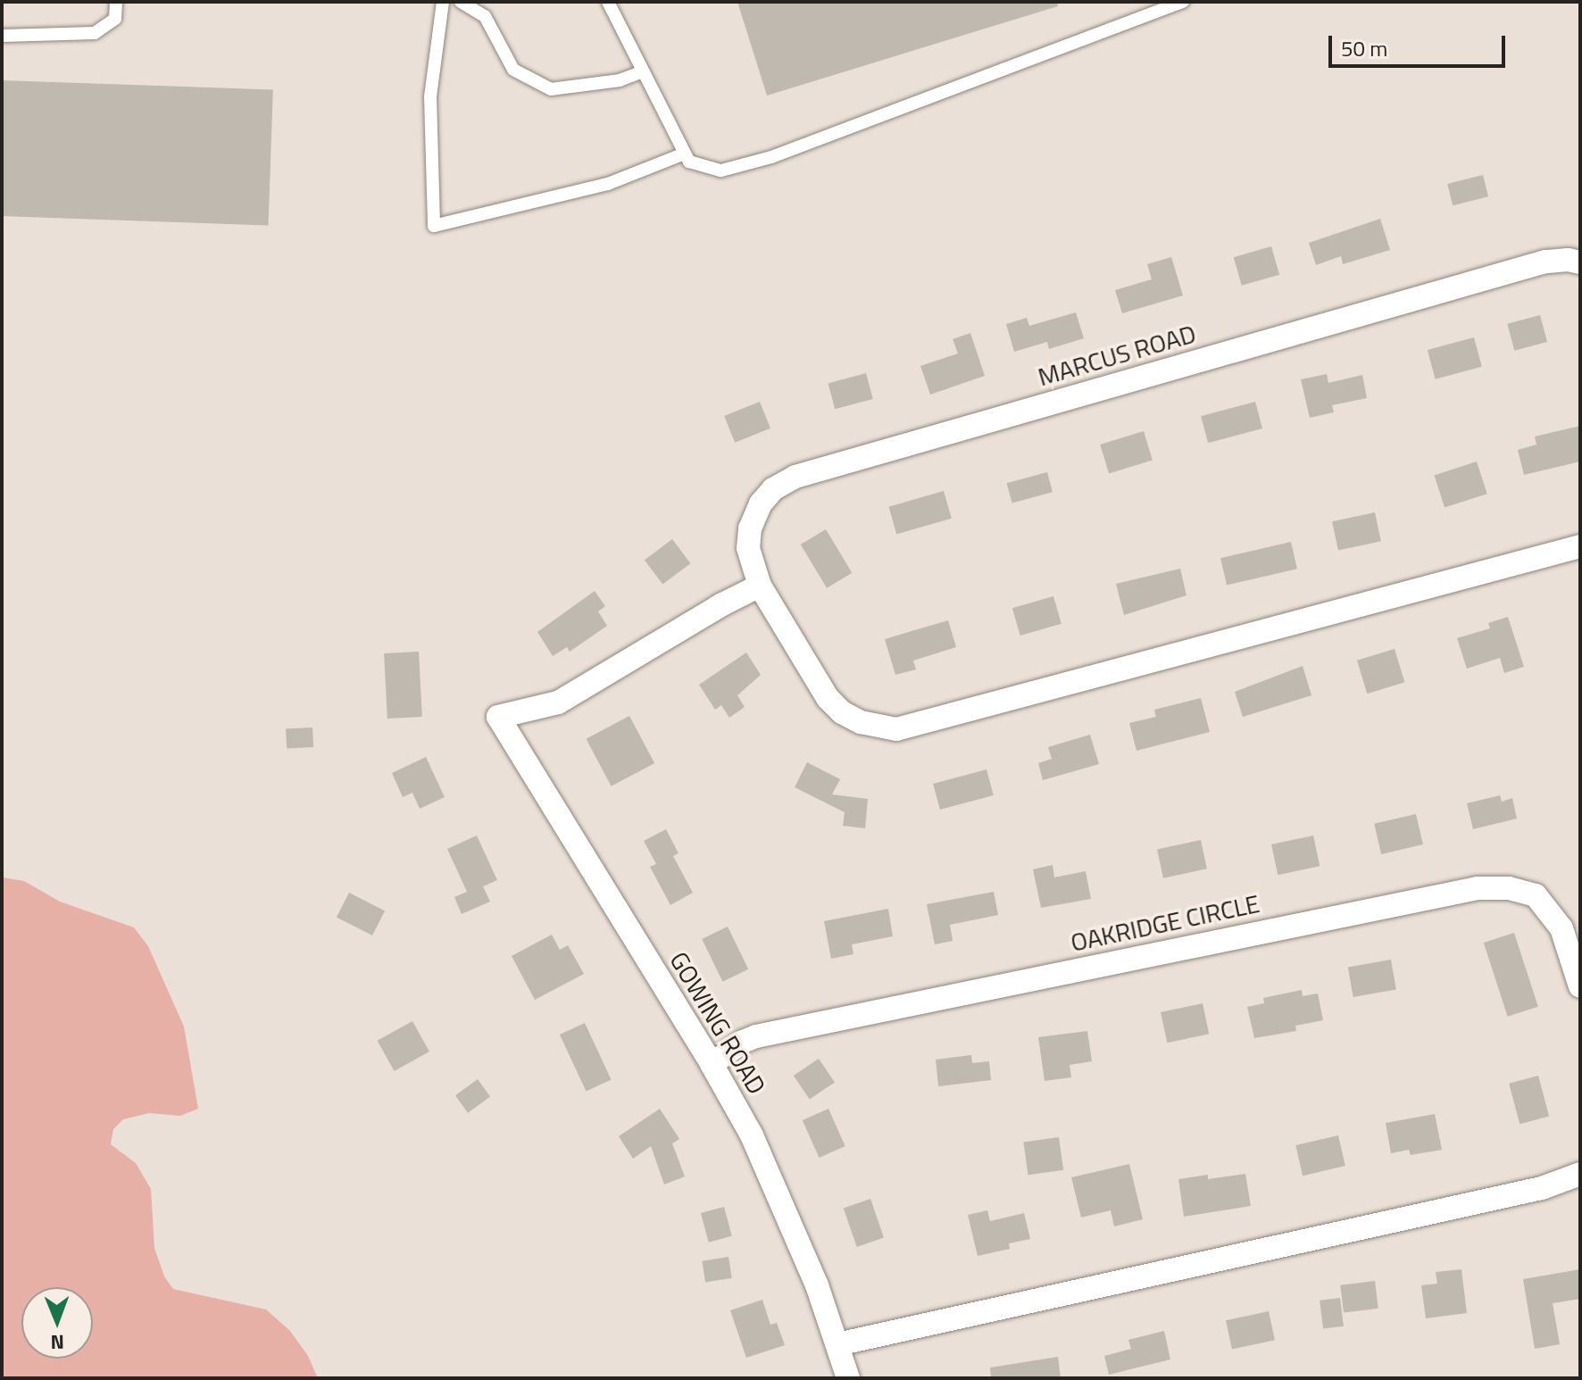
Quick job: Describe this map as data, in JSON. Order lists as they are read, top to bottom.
{
  "streets": {
    "street": ["MARCUS ROAD", "OAKRIDGE CIRCLE", "GOWING ROAD"]
  },
  "crossings": [
    ["MARCUS ROAD", "GOWING ROAD"],
    ["OAKRIDGE CIRCLE", "GOWING ROAD"]
  ],
  "scale_bar": "50 m",
  "north": "bottom"
}
